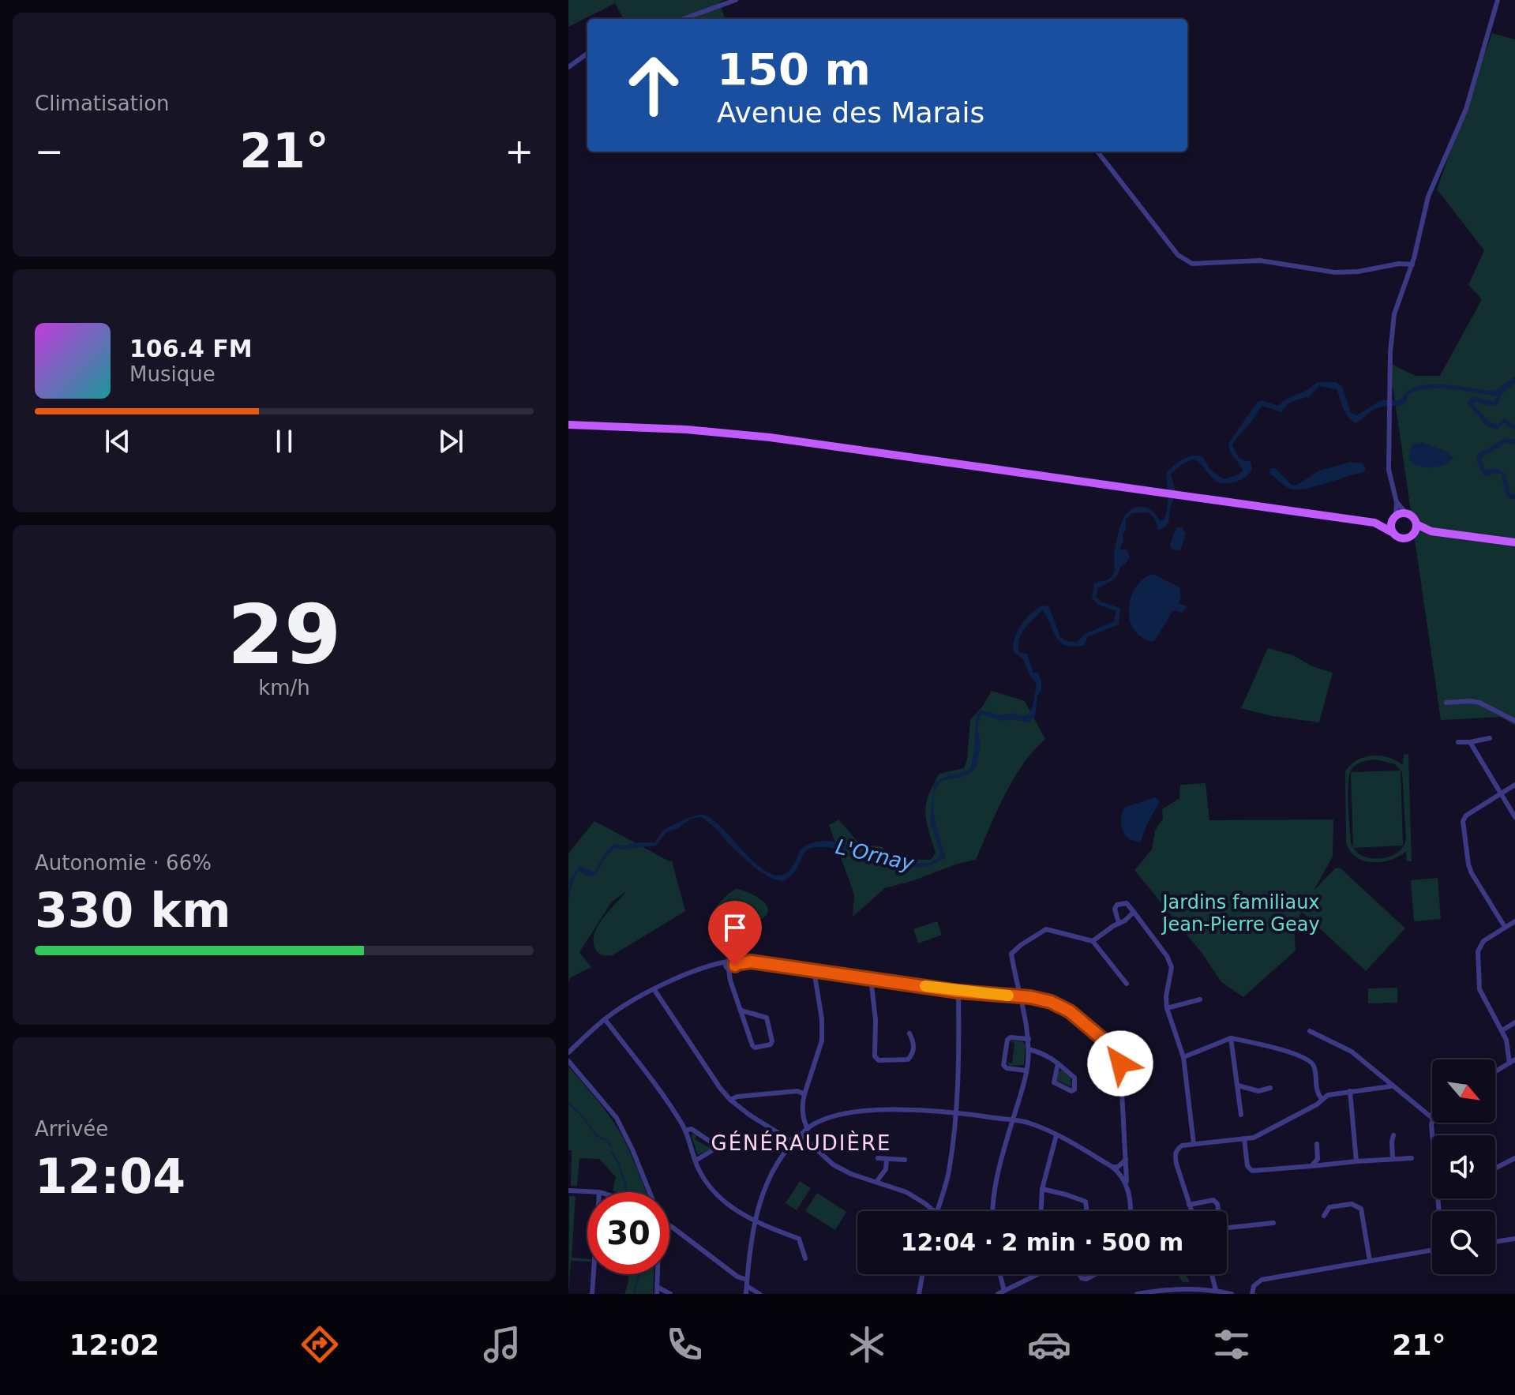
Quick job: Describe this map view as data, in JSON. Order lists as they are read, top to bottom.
{
  "districts": ["GÉNÉRAUDIÈRE"],
  "water": ["L'Ornay"],
  "parks": ["Jardins familiaux Jean-Pierre Geay"],
  "north": "bottom right",
  "page": {
    "tile": [
      "Climatisation",
      ["29", "km/h"],
      ["Autonomie · 66%", "330 km"],
      ["Arrivée", "12:04"]
    ],
    "turn": ["150 m", "Avenue des Marais"],
    "heat": ["−", "21°", "+"],
    "song": ["106.4 FM", "Musique"],
    "limit": "30",
    "trip": "12:04 · 2 min · 500 m",
    "tabs": ["12:02", "21°"]
  }
}
